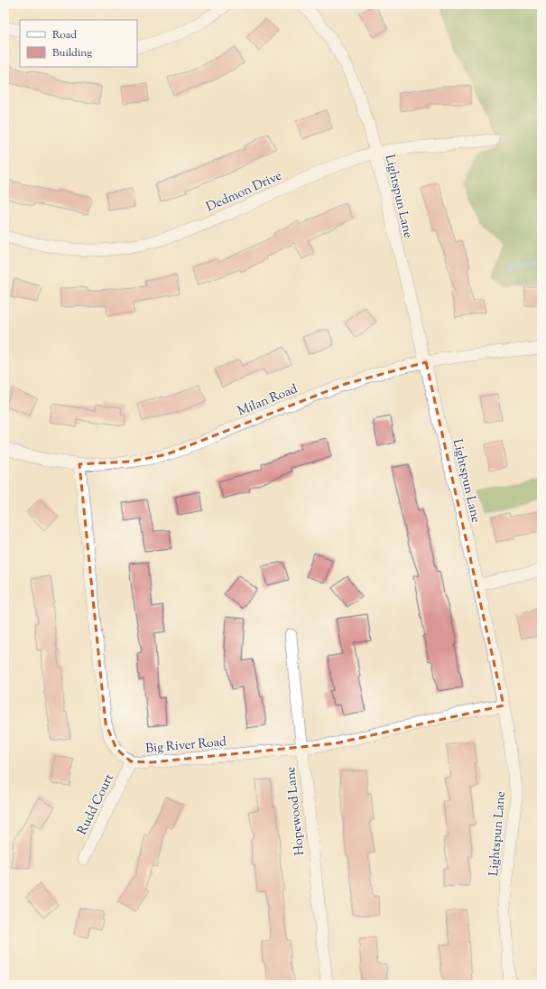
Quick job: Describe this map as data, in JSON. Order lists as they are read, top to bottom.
{
  "streets": {
    "street": [
      "Dedmon Drive",
      "Lightspun Lane",
      "Milan Road",
      "Big River Road",
      "Rudd Court",
      "Hopewood Lane"
    ]
  },
  "crossings": [
    ["Dedmon Drive", "Lightspun Lane"],
    ["Lightspun Lane", "Milan Road"],
    ["Lightspun Lane", "Big River Road"],
    ["Milan Road", "Big River Road"],
    ["Big River Road", "Rudd Court"],
    ["Big River Road", "Hopewood Lane"]
  ],
  "legend": ["Road", "Building"]
}
